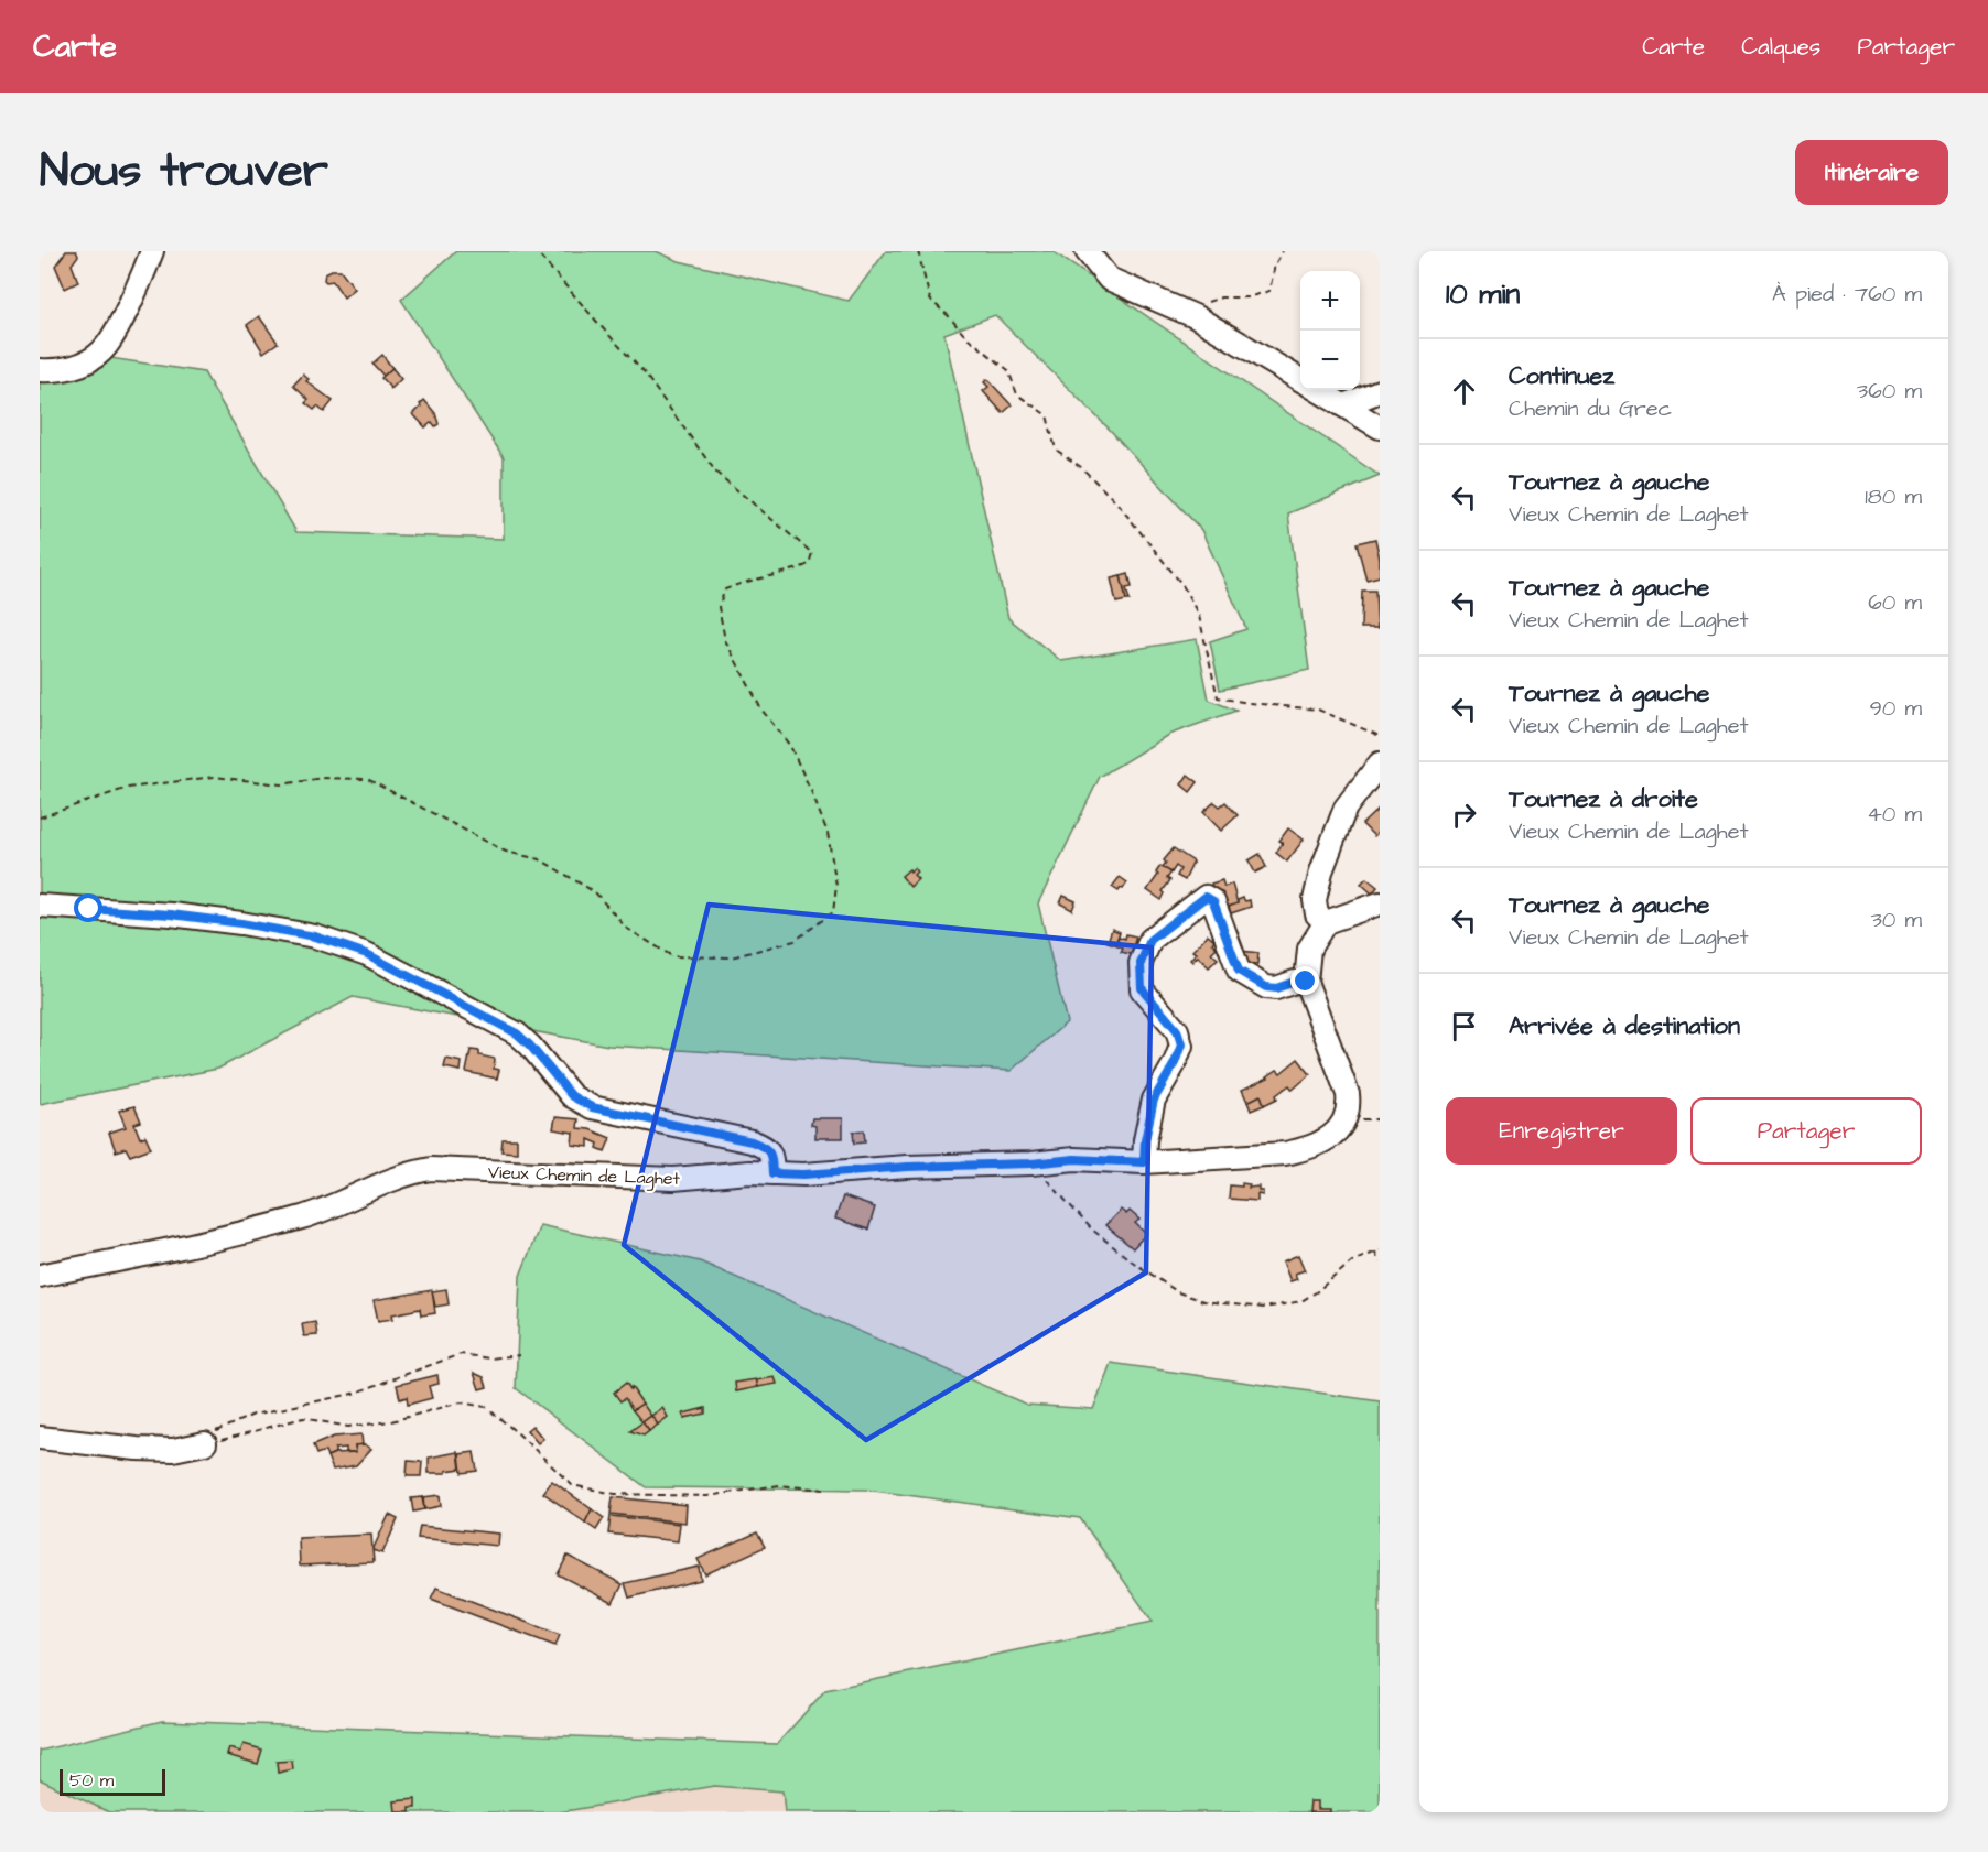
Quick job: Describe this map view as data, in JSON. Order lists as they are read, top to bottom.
{
  "streets": {
    "street": ["Vieux Chemin de Laghet"]
  },
  "scale_bar": "50 m",
  "page": {
    "header": "Carte",
    "nav": ["Carte", "Calques", "Partager"],
    "title": "Nous trouver",
    "buttons": [
      "Itinéraire",
      ["Enregistrer", "Partager"]
    ],
    "heading": ["10 min", "À pied · 760 m"],
    "map_buttons": ["+", "−"],
    "list": [
      ["Continuez", "Chemin du Grec", "360 m"],
      ["Tournez à gauche", "Vieux Chemin de Laghet", "180 m"],
      ["Tournez à gauche", "Vieux Chemin de Laghet", "60 m"],
      ["Tournez à gauche", "Vieux Chemin de Laghet", "90 m"],
      ["Tournez à droite", "Vieux Chemin de Laghet", "40 m"],
      ["Tournez à gauche", "Vieux Chemin de Laghet", "30 m"],
      "Arrivée à destination"
    ],
    "scale": "50 m"
  }
}
